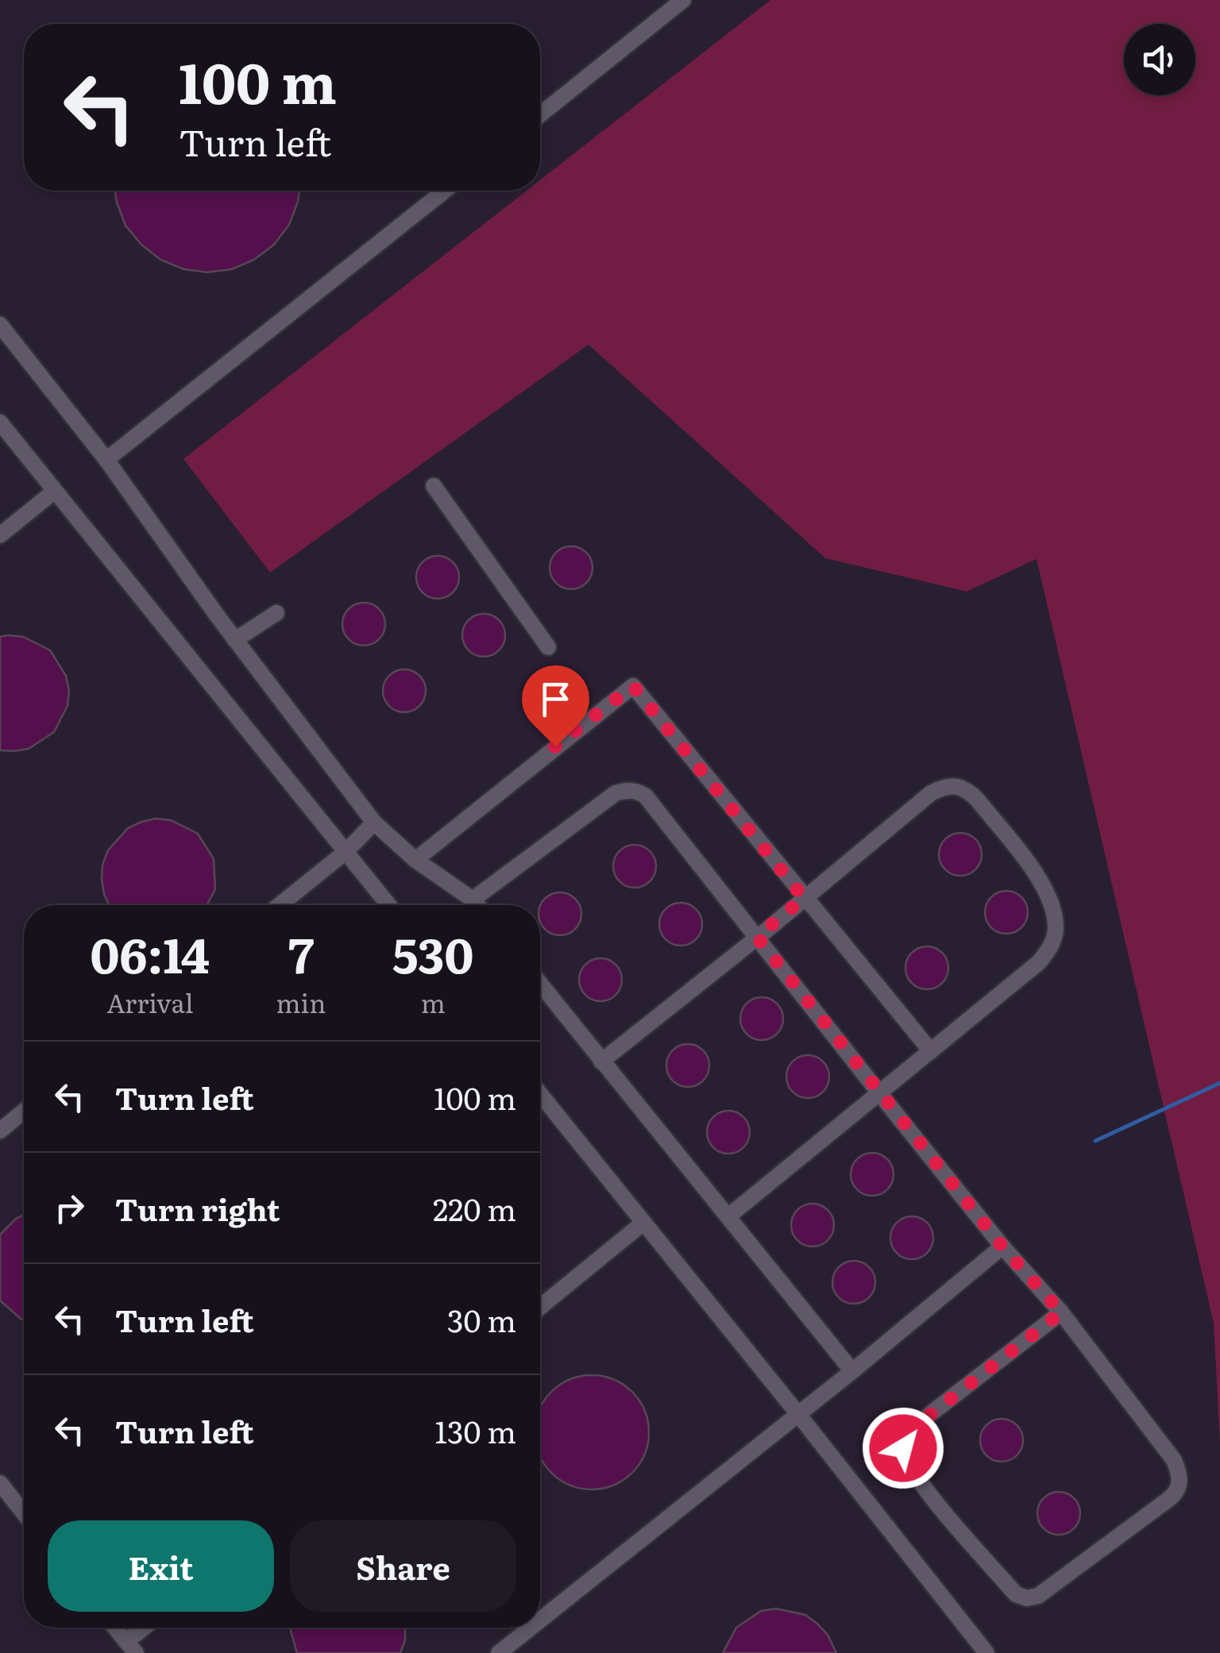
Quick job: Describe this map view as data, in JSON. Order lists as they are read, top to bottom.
{
  "page": {
    "turn": ["100 m", "Turn left"],
    "eta": [
      "06:14",
      "Arrival",
      "7",
      "min",
      "530",
      "m"
    ],
    "list": [
      {
        "name": "Turn left",
        "value": "100 m"
      },
      {
        "name": "Turn right",
        "value": "220 m"
      },
      {
        "name": "Turn left",
        "value": "30 m"
      },
      {
        "name": "Turn left",
        "value": "130 m"
      }
    ],
    "buttons": ["Exit", "Share"]
  }
}
